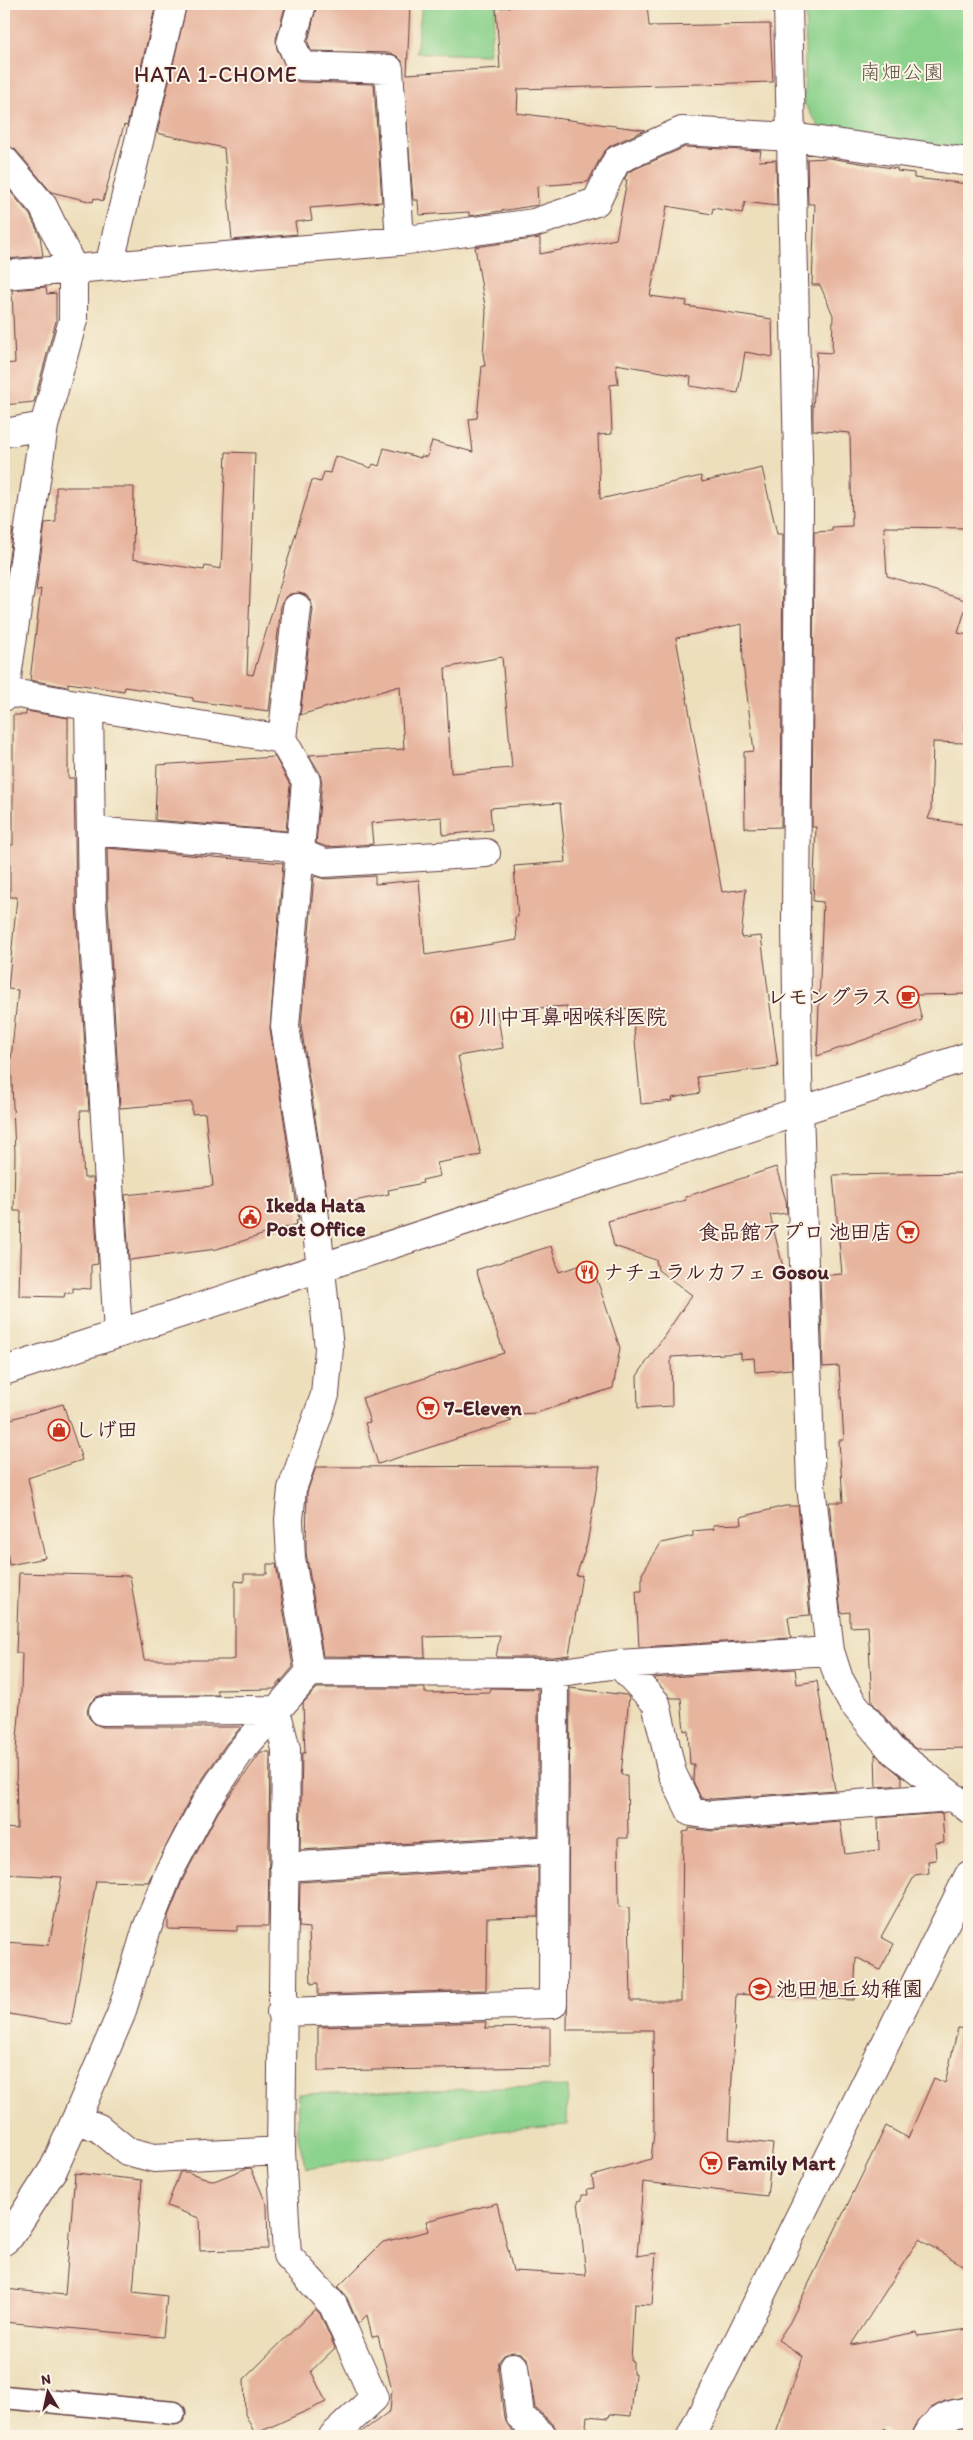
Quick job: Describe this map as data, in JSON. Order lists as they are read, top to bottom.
{
  "districts": ["HATA 1-CHOME"],
  "parks": ["南畑公園"],
  "places": {
    "cafe": ["レモングラス"],
    "hospital": ["川中耳鼻咽喉科医院"],
    "public building": ["Ikeda Hata Post Office"],
    "supermarket": ["食品館アプロ 池田店", "7-Eleven", "Family Mart"],
    "restaurant": ["ナチュラルカフェ Gosou"],
    "shop": ["しげ田"],
    "school or university": ["池田旭丘幼稚園"]
  },
  "north": "top"
}
